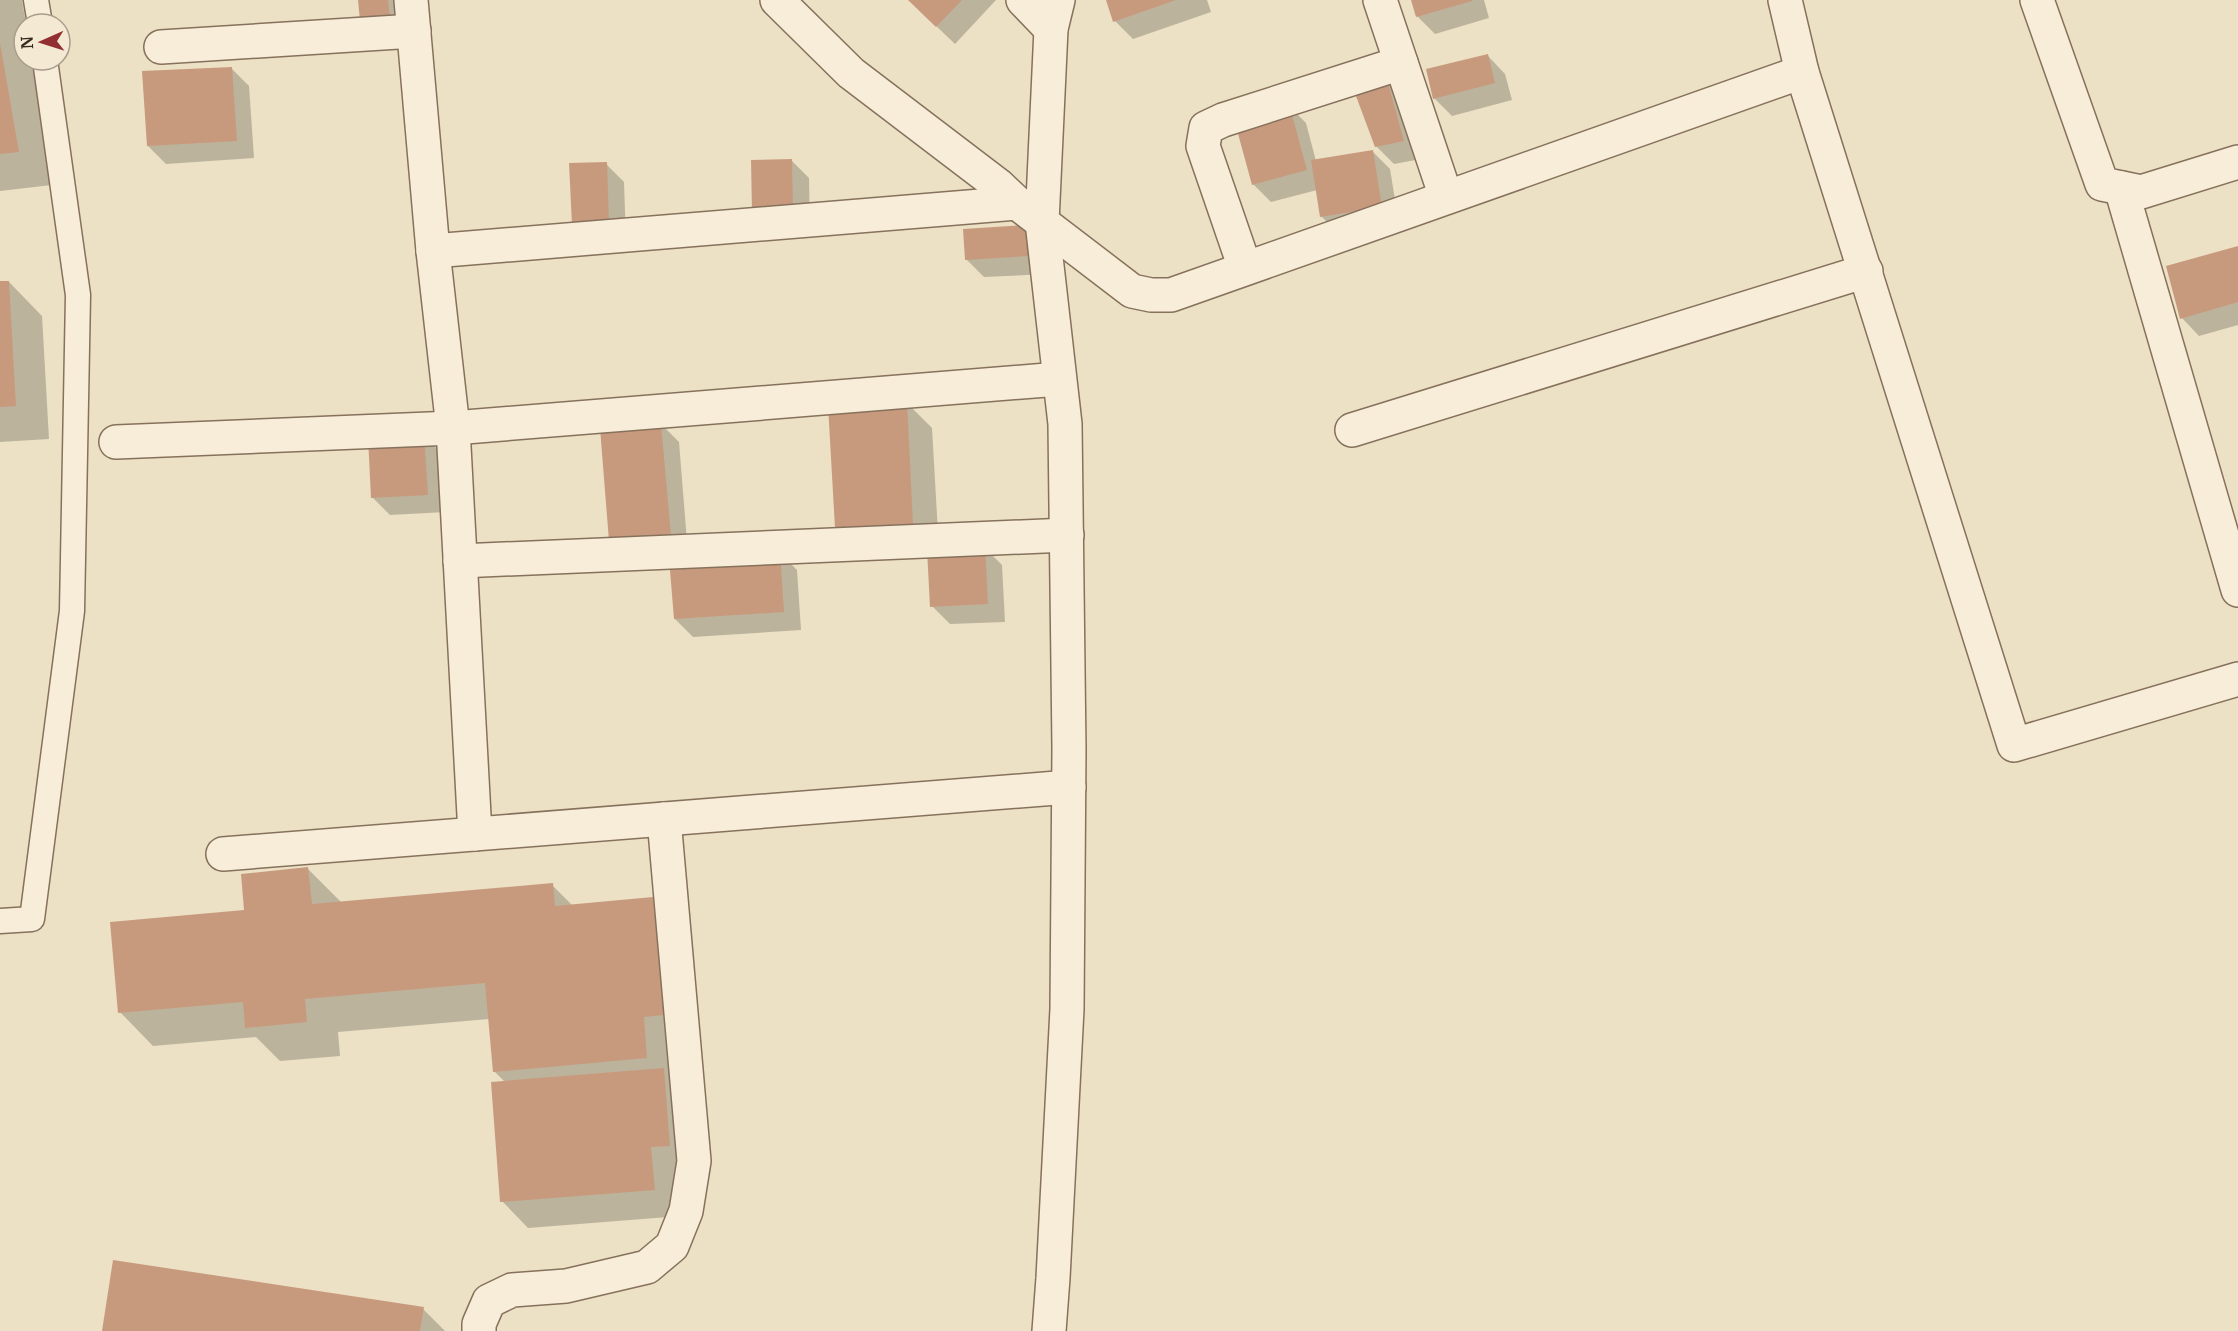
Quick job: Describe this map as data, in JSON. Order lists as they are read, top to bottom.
{
  "north": "left"
}
